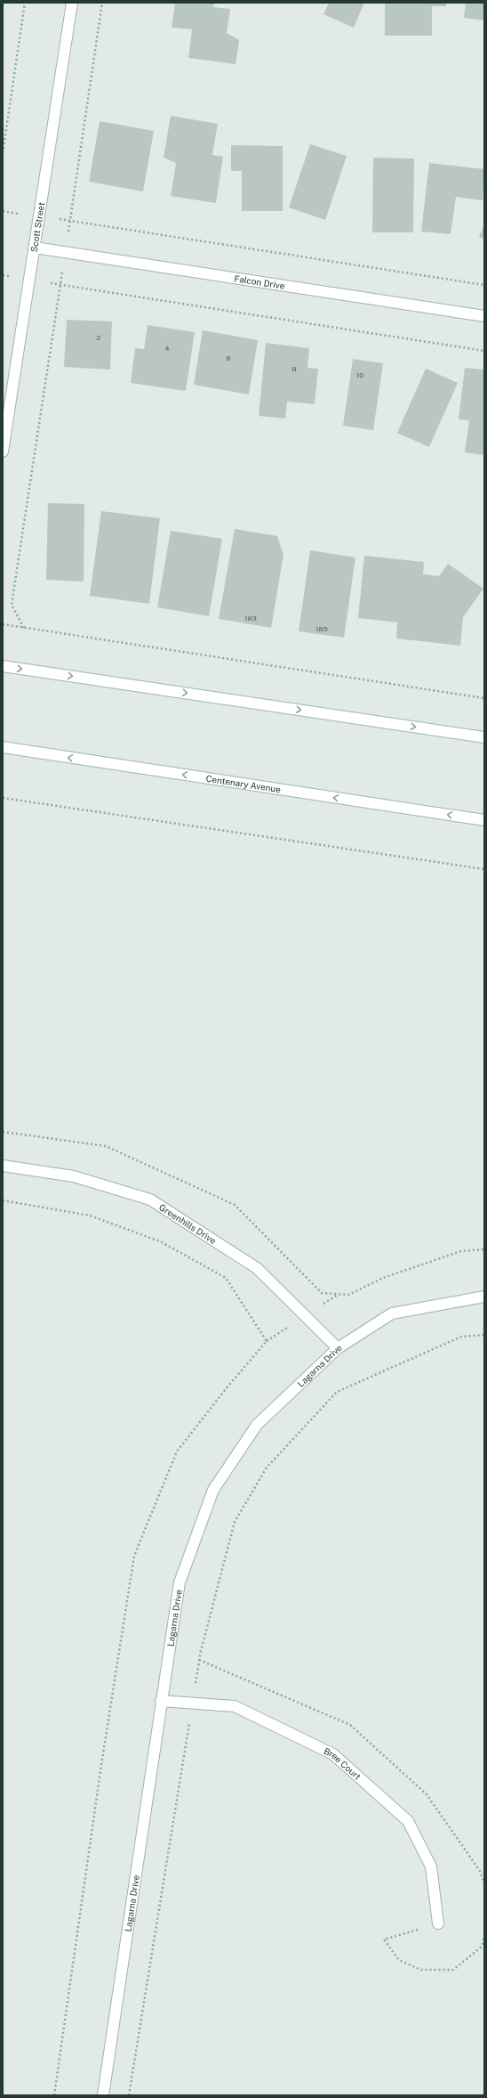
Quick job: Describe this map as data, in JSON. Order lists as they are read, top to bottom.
{
  "streets": {
    "street": [
      "Scott Street",
      "Falcon Drive",
      "Centenary Avenue",
      "Greenhills Drive",
      "Lagarna Drive",
      "Bree Court"
    ]
  },
  "crossings": [
    ["Scott Street", "Falcon Drive"],
    ["Greenhills Drive", "Lagarna Drive"],
    ["Lagarna Drive", "Bree Court"]
  ],
  "house_numbers": [
    "2",
    "4",
    "6",
    "8",
    "10",
    "183",
    "185"
  ]
}
